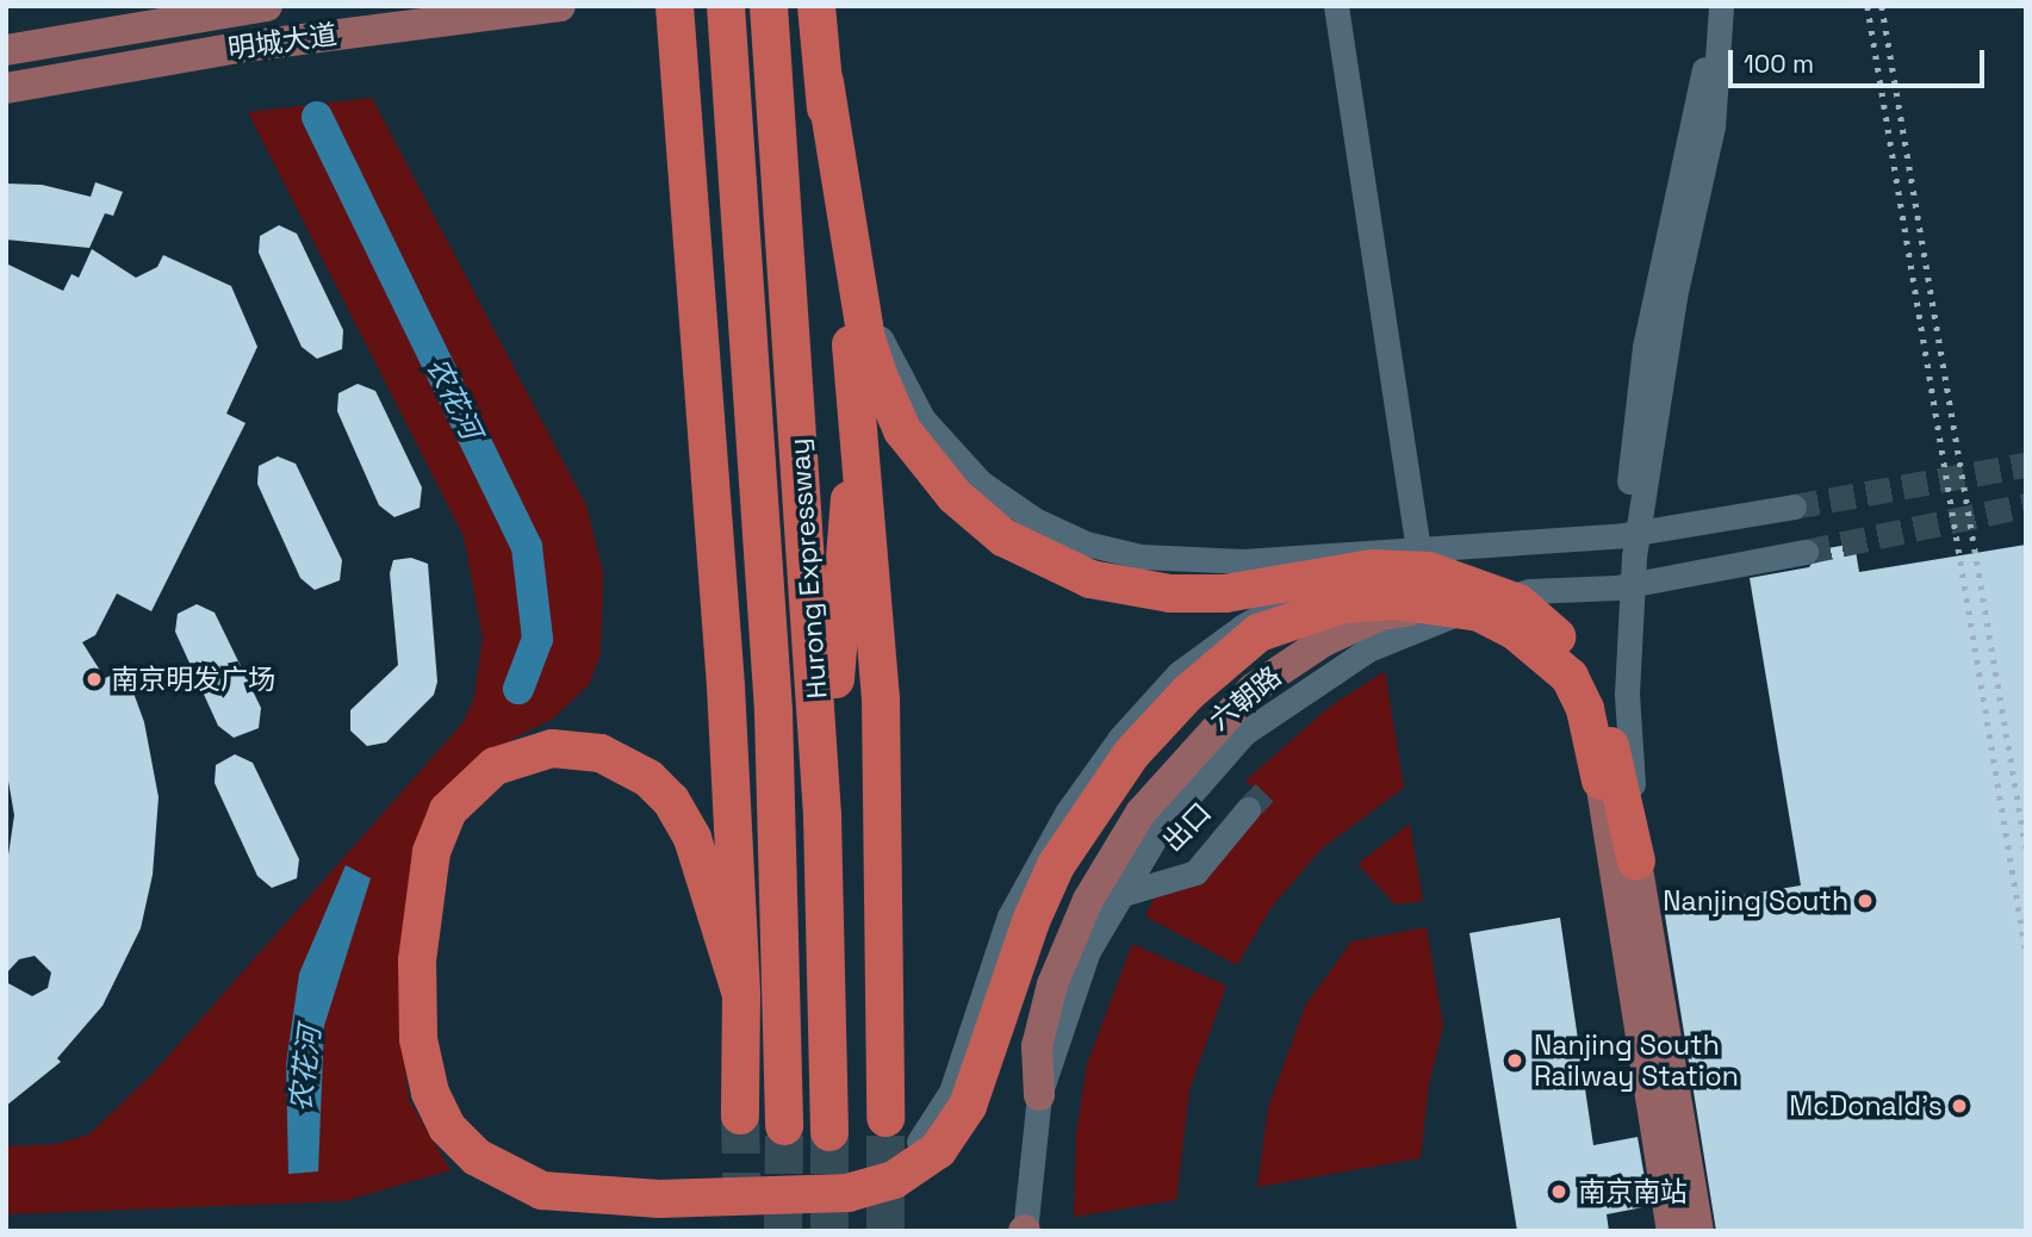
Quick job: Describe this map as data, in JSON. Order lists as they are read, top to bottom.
{
  "streets": {
    "highway": ["Hurong Expressway"],
    "main road": ["明城大道"],
    "street": ["六朝路", "出口"]
  },
  "crossings": [
    ["六朝路", "出口"]
  ],
  "water": ["农花河"],
  "places": [
    "南京明发广场",
    "Nanjing South",
    "Nanjing South Railway Station",
    "McDonald's",
    "南京南站"
  ],
  "scale_bar": "100 m"
}
